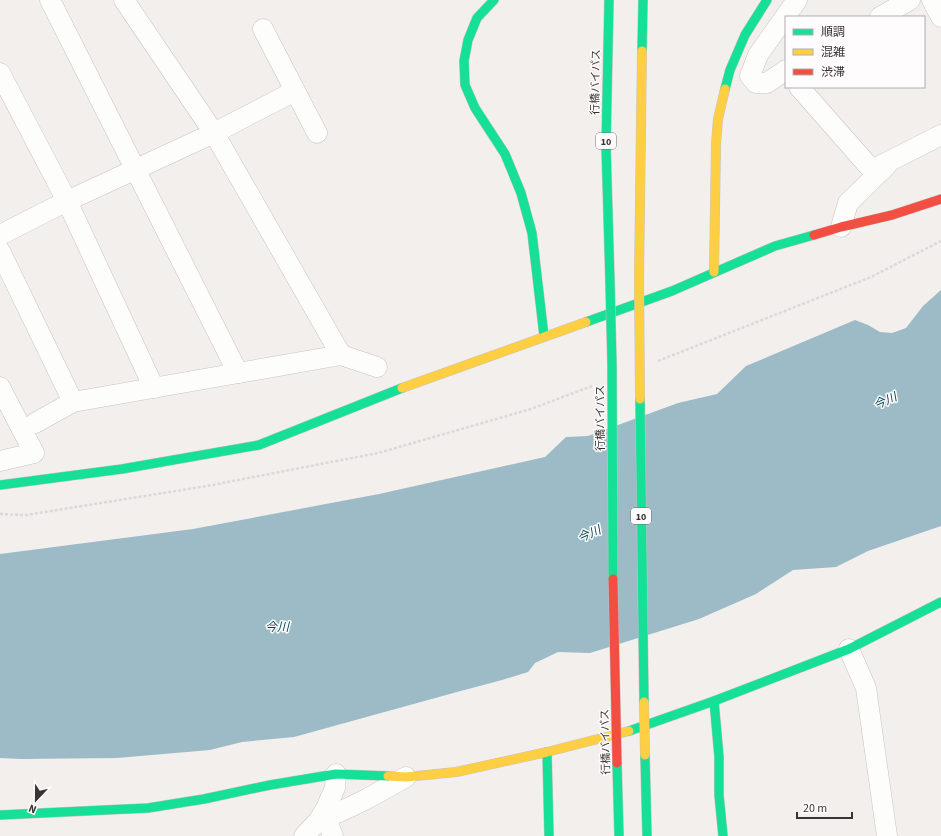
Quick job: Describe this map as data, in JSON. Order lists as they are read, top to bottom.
{
  "streets": {
    "main road": ["行橋バイパス", "10"]
  },
  "water": ["今川"],
  "legend": ["順調", "混雑", "渋滞"],
  "scale_bar": "20 m",
  "north": "bottom"
}
